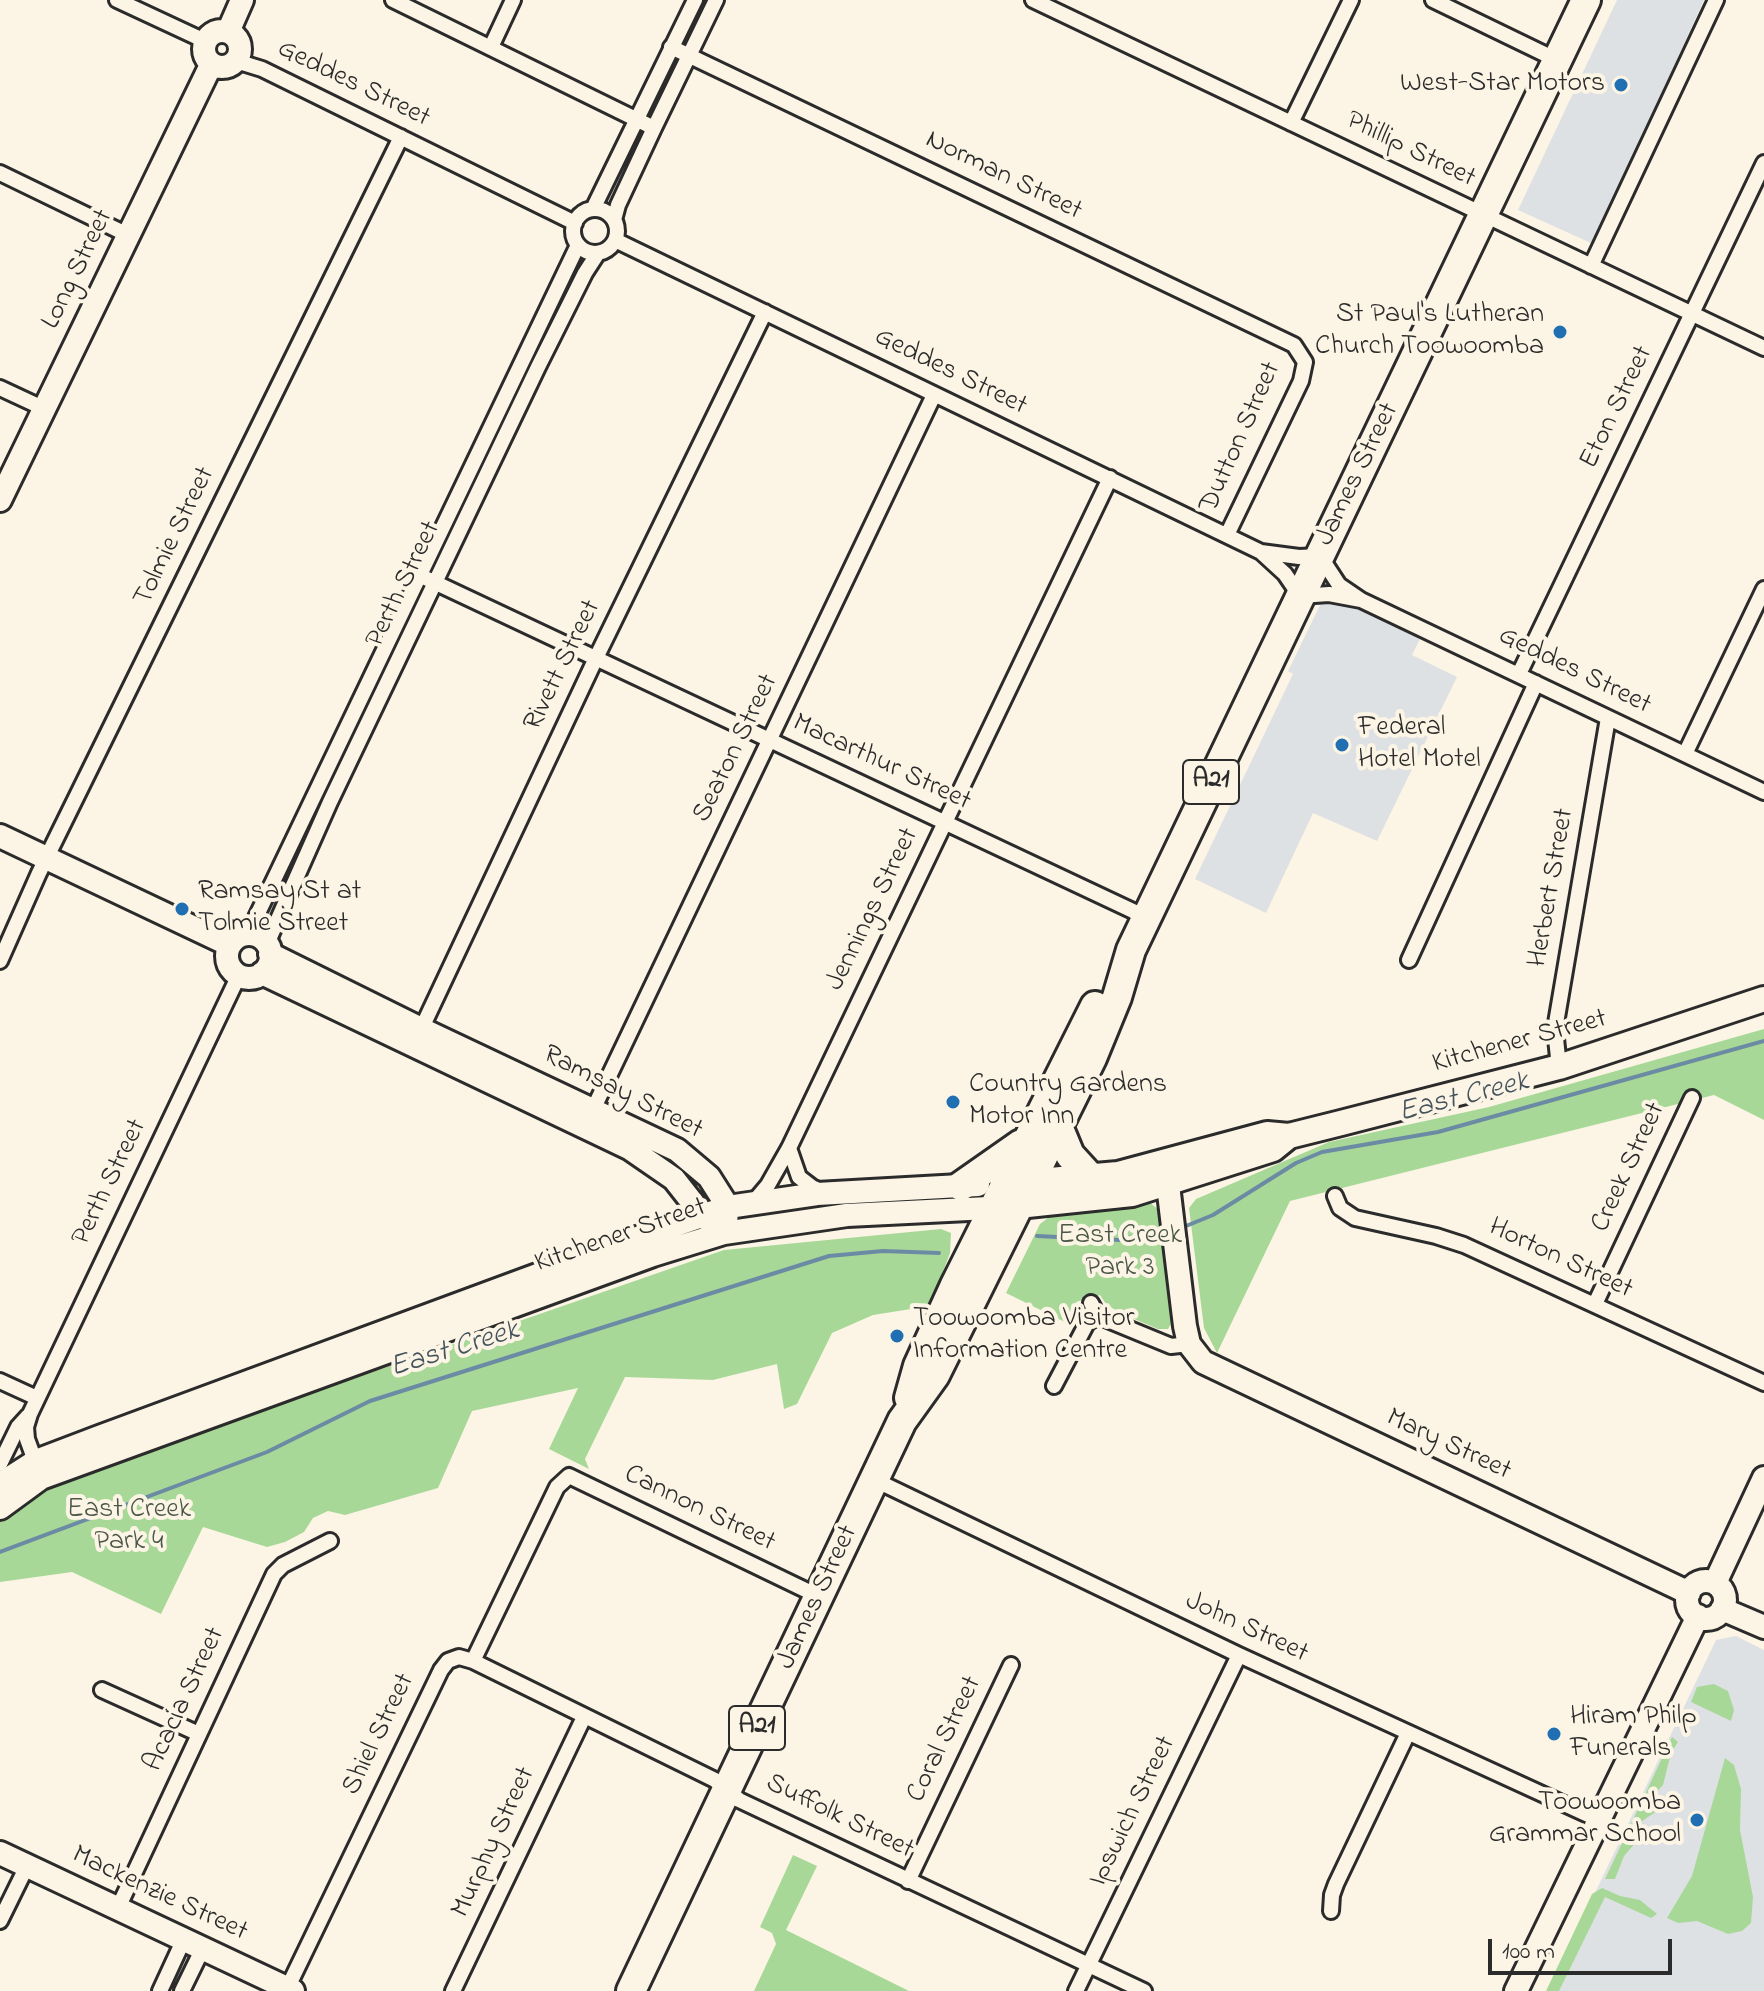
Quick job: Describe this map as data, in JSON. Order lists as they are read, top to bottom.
{
  "streets": {
    "highway": ["James Street", "A21"],
    "main road": [
      "Long Street",
      "Kitchener Street",
      "Ramsay Street",
      "Mary Street",
      "Mackenzie Street"
    ],
    "street": [
      "Geddes Street",
      "Phillip Street",
      "Norman Street",
      "Eton Street",
      "Dutton Street",
      "Tolmie Street",
      "Perth Street",
      "Rivett Street",
      "Seaton Street",
      "Macarthur Street",
      "Herbert Street",
      "Jennings Street",
      "Creek Street",
      "Horton Street",
      "Cannon Street",
      "John Street",
      "Acacia Street",
      "Shiel Street",
      "Coral Street",
      "Ipswich Street",
      "Suffolk Street",
      "Murphy Street"
    ]
  },
  "crossings": [
    ["Geddes Street", "Long Street"],
    ["Geddes Street", "Eton Street"],
    ["Geddes Street", "Dutton Street"],
    ["Geddes Street", "James Street"],
    ["Geddes Street", "Tolmie Street"],
    ["Geddes Street", "Perth Street"],
    ["Geddes Street", "Rivett Street"],
    ["Geddes Street", "Seaton Street"],
    ["Geddes Street", "Herbert Street"],
    ["Geddes Street", "Jennings Street"],
    ["Phillip Street", "Eton Street"],
    ["Phillip Street", "James Street"],
    ["Norman Street", "Dutton Street"],
    ["James Street", "Macarthur Street"],
    ["James Street", "Kitchener Street"],
    ["James Street", "Cannon Street"],
    ["James Street", "John Street"],
    ["James Street", "Suffolk Street"],
    ["Tolmie Street", "Ramsay Street"],
    ["Perth Street", "Macarthur Street"],
    ["Perth Street", "Kitchener Street"],
    ["Perth Street", "Ramsay Street"],
    ["Rivett Street", "Macarthur Street"],
    ["Rivett Street", "Ramsay Street"],
    ["Seaton Street", "Macarthur Street"],
    ["Seaton Street", "Ramsay Street"],
    ["Macarthur Street", "Jennings Street"],
    ["Herbert Street", "Kitchener Street"],
    ["Jennings Street", "Kitchener Street"],
    ["Kitchener Street", "Ramsay Street"],
    ["Creek Street", "Horton Street"],
    ["Cannon Street", "Shiel Street"],
    ["Cannon Street", "Suffolk Street"],
    ["John Street", "Ipswich Street"],
    ["Acacia Street", "Mackenzie Street"],
    ["Shiel Street", "Suffolk Street"],
    ["Shiel Street", "Mackenzie Street"],
    ["Coral Street", "Suffolk Street"],
    ["Ipswich Street", "Suffolk Street"],
    ["Suffolk Street", "Murphy Street"]
  ],
  "water": ["East Creek"],
  "parks": ["East Creek Park 3", "East Creek Park 4"],
  "places": [
    "West-Star Motors",
    "St Paul's Lutheran Church Toowoomba",
    "Federal Hotel Motel",
    "Ramsay St at Tolmie Street",
    "Country Gardens Motor Inn",
    "Toowoomba Visitor Information Centre",
    "Hiram Philp Funerals",
    "Toowoomba Grammar School"
  ],
  "scale_bar": "100 m"
}
